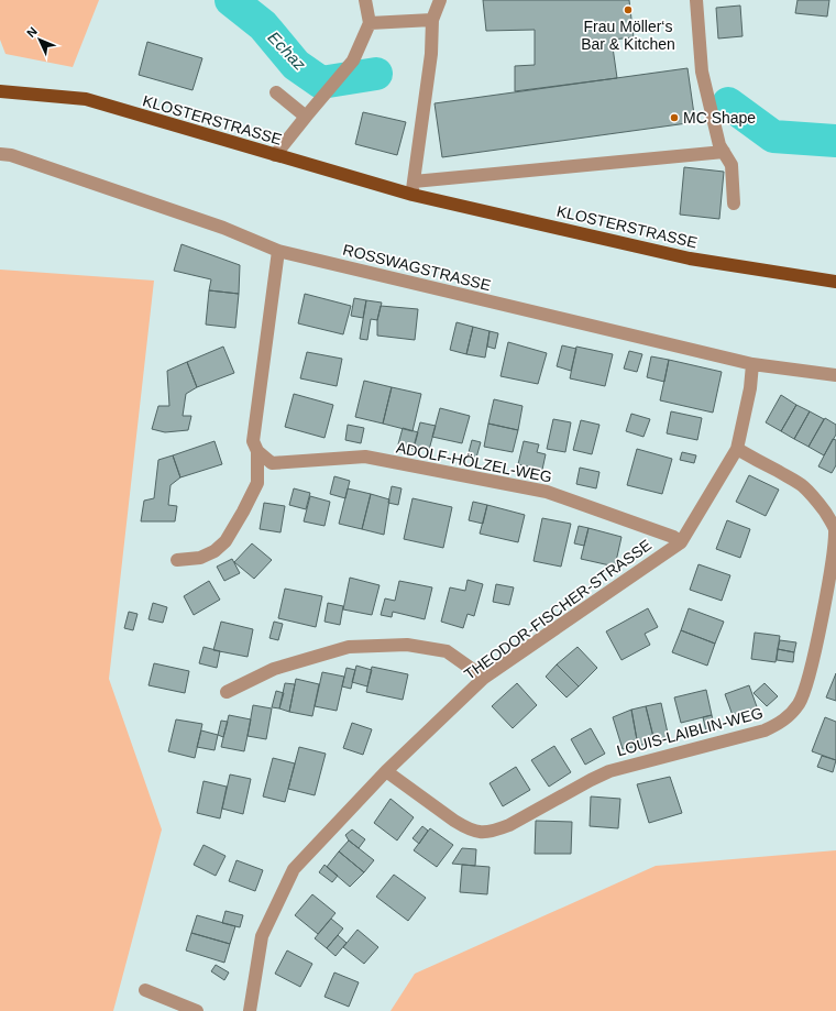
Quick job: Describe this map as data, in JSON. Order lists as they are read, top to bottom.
{
  "streets": {
    "main road": ["KLOSTERSTRASSE"],
    "street": [
      "ROSSWAGSTRASSE",
      "ADOLF-HÖLZEL-WEG",
      "THEODOR-FISCHER-STRASSE",
      "LOUIS-LAIBLIN-WEG"
    ]
  },
  "crossings": [
    ["ROSSWAGSTRASSE", "THEODOR-FISCHER-STRASSE"],
    ["ADOLF-HÖLZEL-WEG", "THEODOR-FISCHER-STRASSE"],
    ["THEODOR-FISCHER-STRASSE", "LOUIS-LAIBLIN-WEG"]
  ],
  "water": ["Echaz"],
  "places": ["Frau Möller‘s Bar & Kitchen", "MC Shape"],
  "north": "top left"
}
